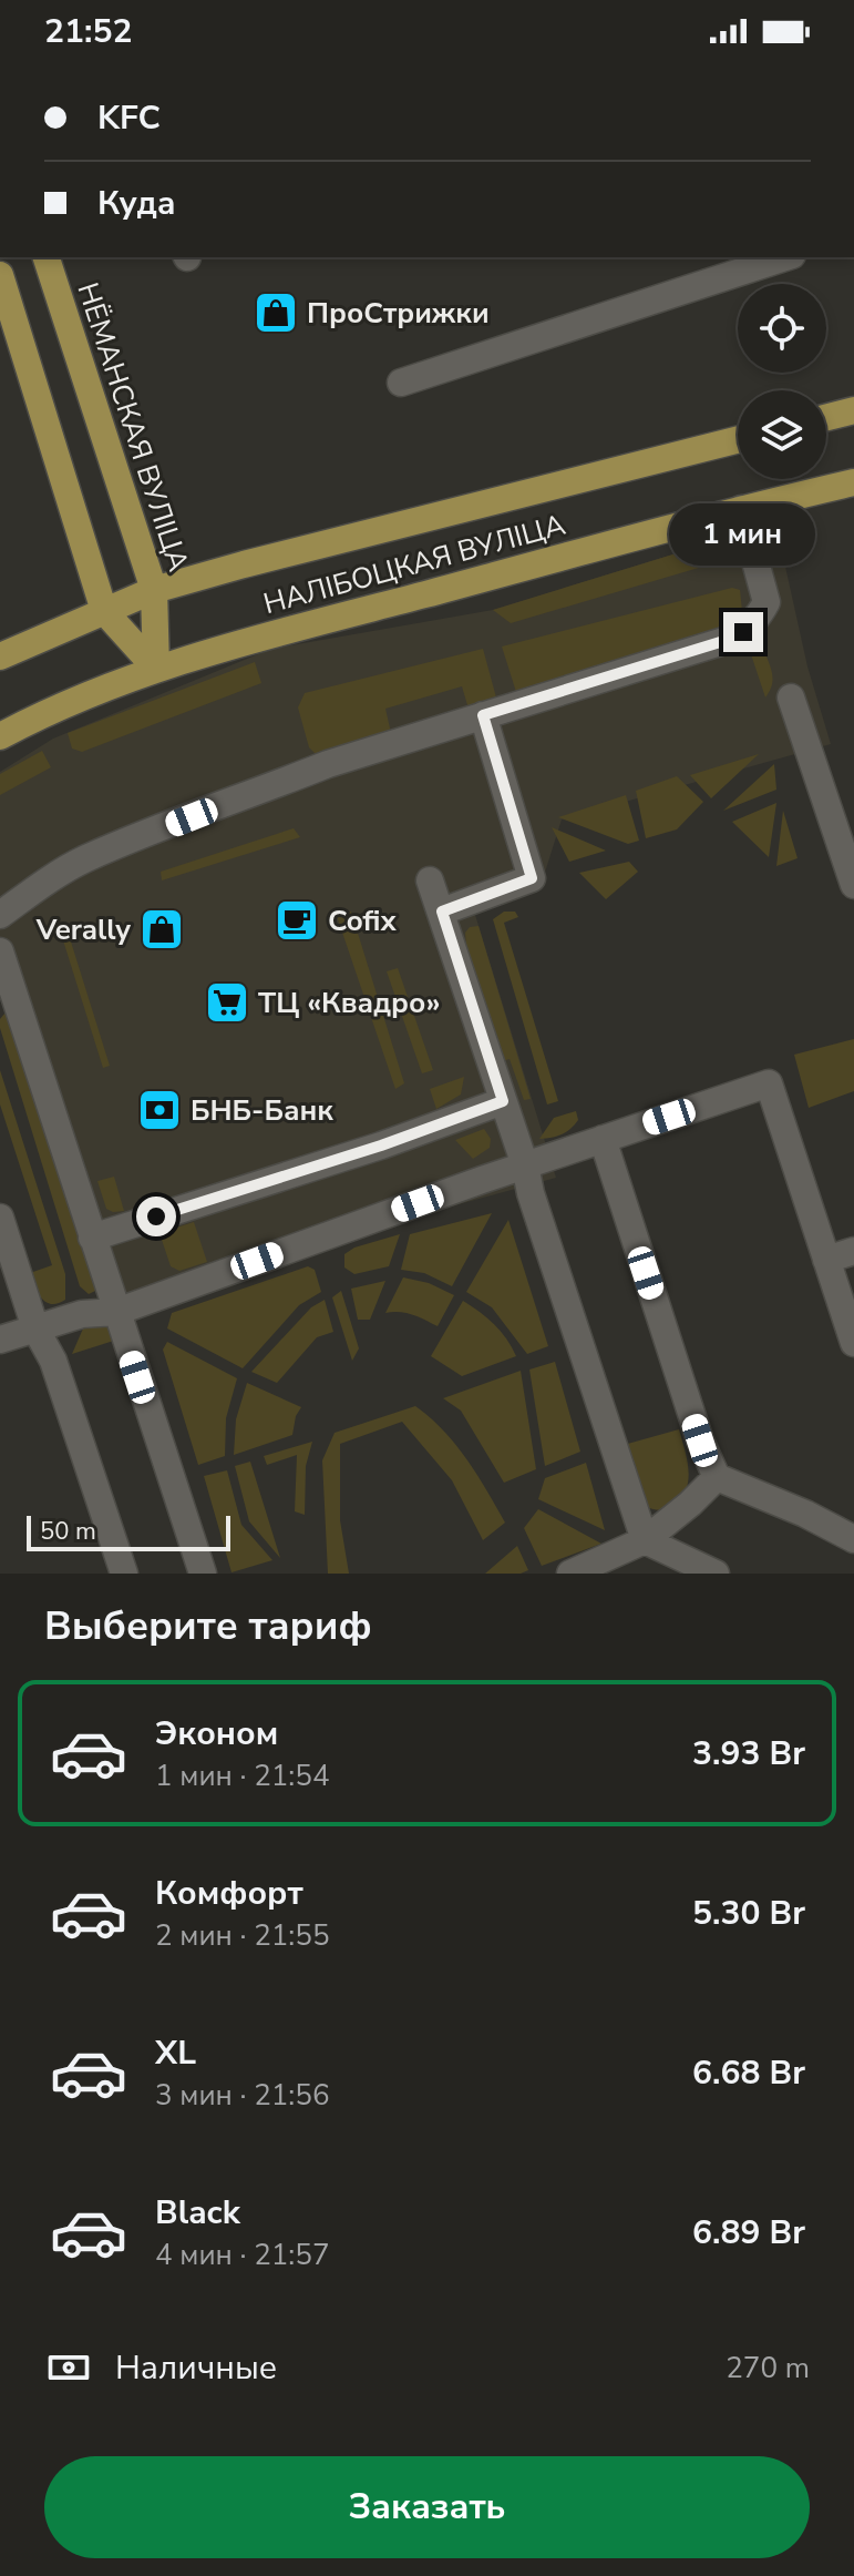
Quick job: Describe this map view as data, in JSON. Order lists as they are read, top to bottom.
{
  "streets": {
    "main road": ["НЁМАНСКАЯ ВУЛІЦА", "НАЛІБОЦКАЯ ВУЛІЦА"]
  },
  "crossings": [
    ["НЁМАНСКАЯ ВУЛІЦА", "НАЛІБОЦКАЯ ВУЛІЦА"]
  ],
  "places": {
    "shop": ["ПроСтрижки", "Verally"],
    "cafe": ["Cofix"],
    "supermarket": ["ТЦ «Квадро»"],
    "bank": ["БНБ-Банк"]
  },
  "scale_bar": "50 m",
  "page": {
    "status": "21:52",
    "banner": ["KFC", "Куда"],
    "bubble": "1 мин",
    "scale": "50 m",
    "heading": "Выберите тариф",
    "list": [
      {
        "name": "Эконом",
        "note": "1 мин · 21:54",
        "value": "3.93 Br"
      },
      {
        "name": "Комфорт",
        "note": "2 мин · 21:55",
        "value": "5.30 Br"
      },
      {
        "name": "XL",
        "note": "3 мин · 21:56",
        "value": "6.68 Br"
      },
      {
        "name": "Black",
        "note": "4 мин · 21:57",
        "value": "6.89 Br"
      }
    ],
    "pay": ["Наличные", "270 m"],
    "buttons": "Заказать"
  }
}
